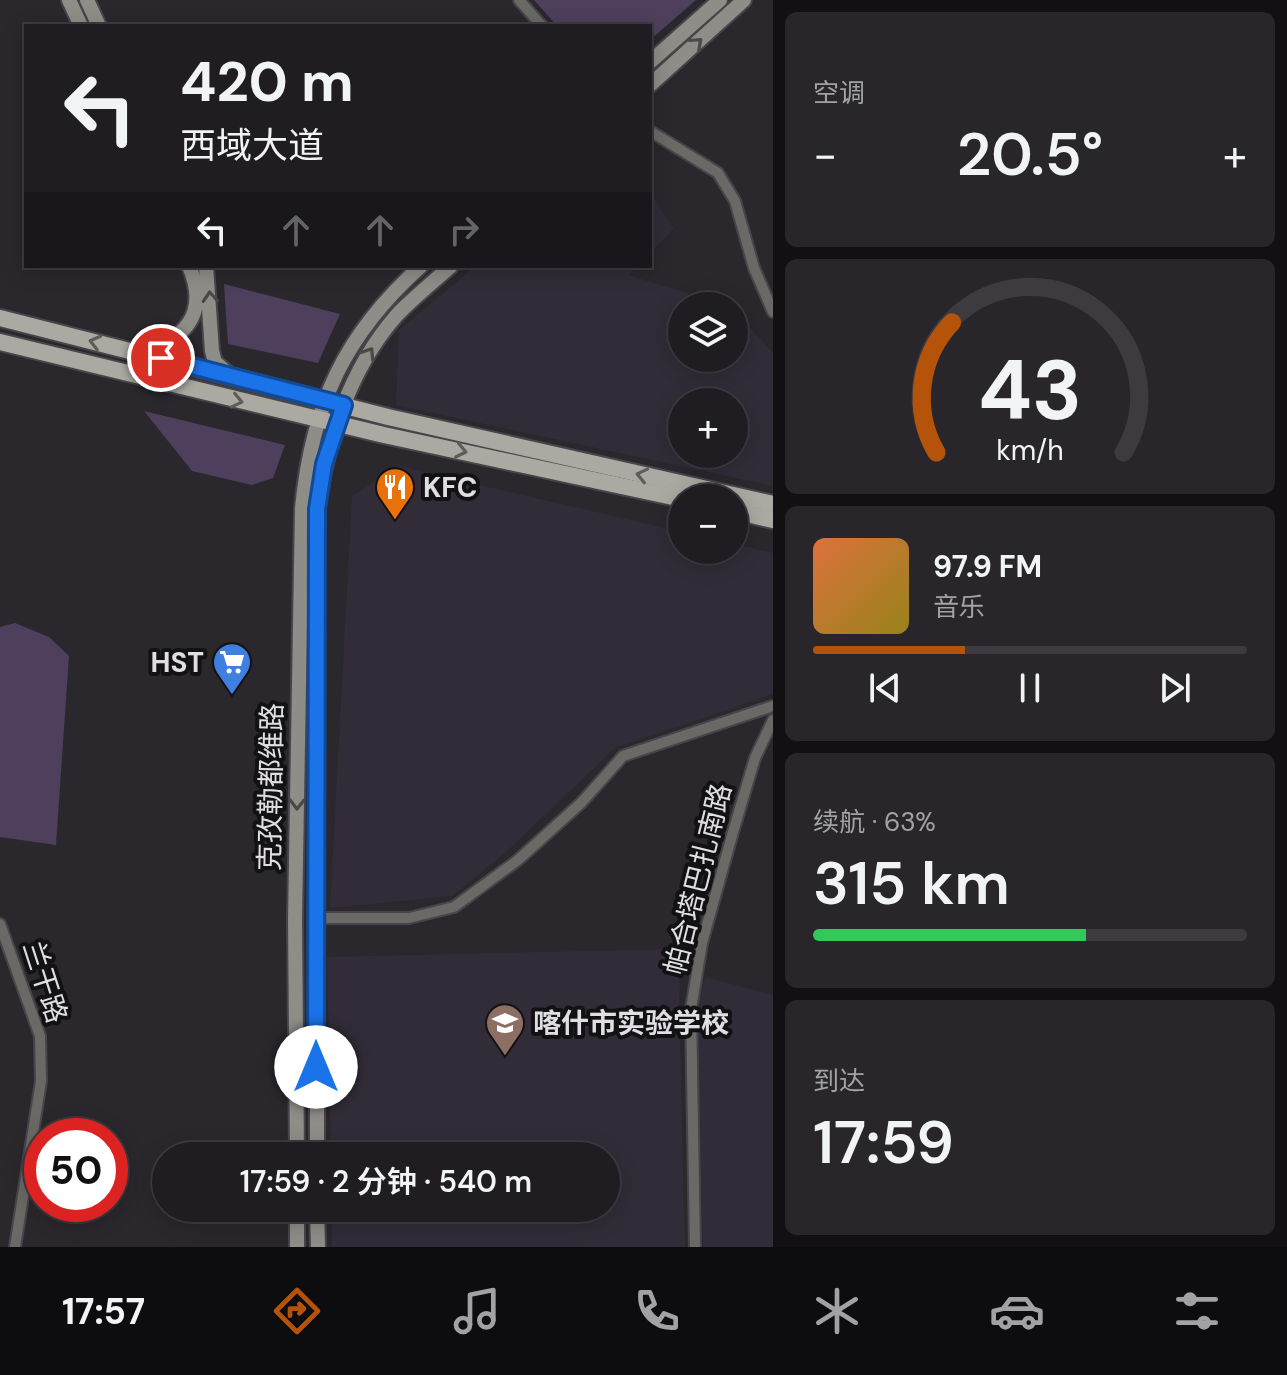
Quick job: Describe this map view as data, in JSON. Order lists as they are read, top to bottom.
{
  "streets": {
    "main road": ["克孜勒都维路"],
    "street": ["帕合塔巴扎南路", "兰干路"]
  },
  "places": {
    "restaurant": ["KFC"],
    "supermarket": ["HST"],
    "school or university": ["喀什市实验学校"]
  },
  "page": {
    "tile": [
      "空调",
      ["续航 · 63%", "315 km"],
      ["到达", "17:59"]
    ],
    "turn": ["420 m", "西域大道"],
    "heat": ["−", "20.5°", "+"],
    "map_buttons": ["+", "−"],
    "song": ["97.9 FM", "音乐"],
    "limit": "50",
    "trip": "17:59 · 2 分钟 · 540 m",
    "tabs": "17:57",
    "gauge": ["43", "km/h"]
  }
}
